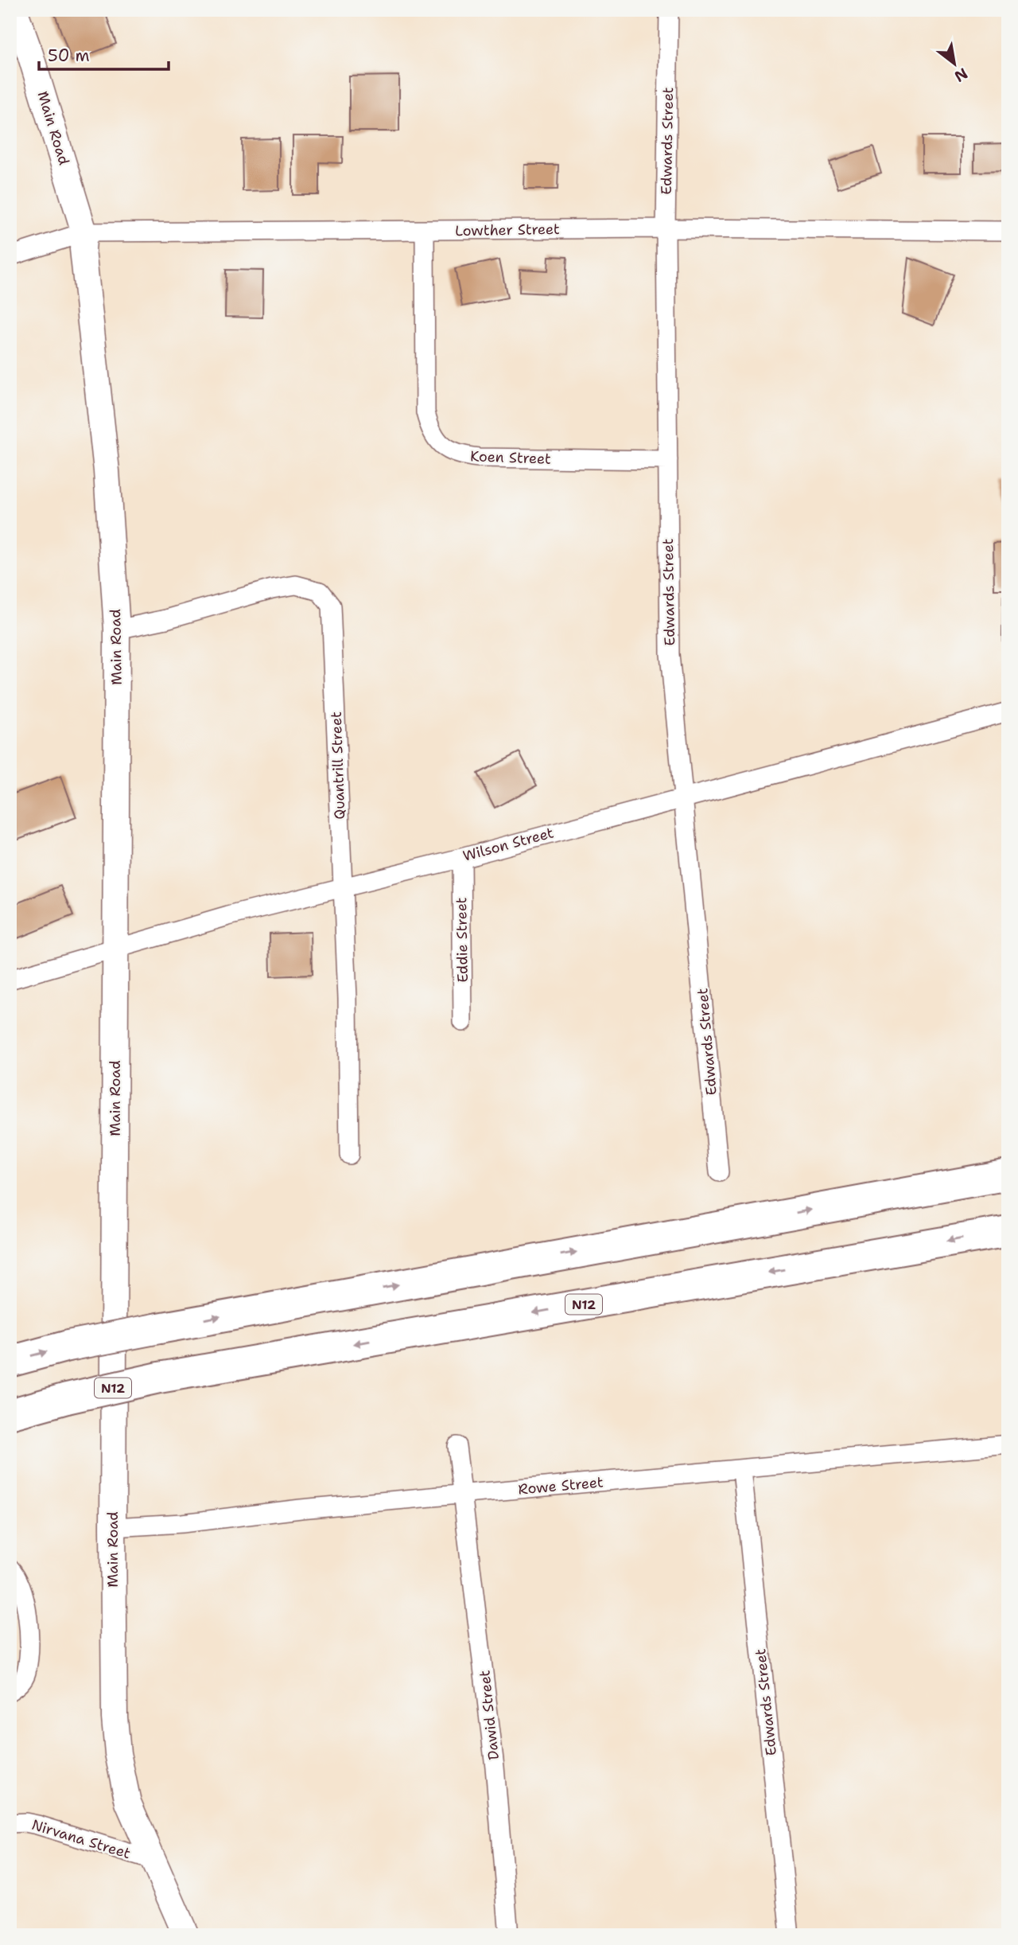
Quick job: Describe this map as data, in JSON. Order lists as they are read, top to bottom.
{
  "streets": {
    "highway": ["N12"],
    "street": [
      "Main Road",
      "Edwards Street",
      "Lowther Street",
      "Koen Street",
      "Quantrill Street",
      "Wilson Street",
      "Eddie Street",
      "Rowe Street",
      "Dawid Street",
      "Nirvana Street"
    ]
  },
  "crossings": [
    ["Main Road", "Lowther Street"],
    ["Main Road", "Quantrill Street"],
    ["Main Road", "Wilson Street"],
    ["Main Road", "Rowe Street"],
    ["Main Road", "Nirvana Street"],
    ["Edwards Street", "Lowther Street"],
    ["Edwards Street", "Koen Street"],
    ["Edwards Street", "Wilson Street"],
    ["Edwards Street", "Rowe Street"],
    ["Lowther Street", "Koen Street"],
    ["Quantrill Street", "Wilson Street"],
    ["Wilson Street", "Eddie Street"],
    ["Rowe Street", "Dawid Street"]
  ],
  "scale_bar": "50 m",
  "north": "bottom right"
}
